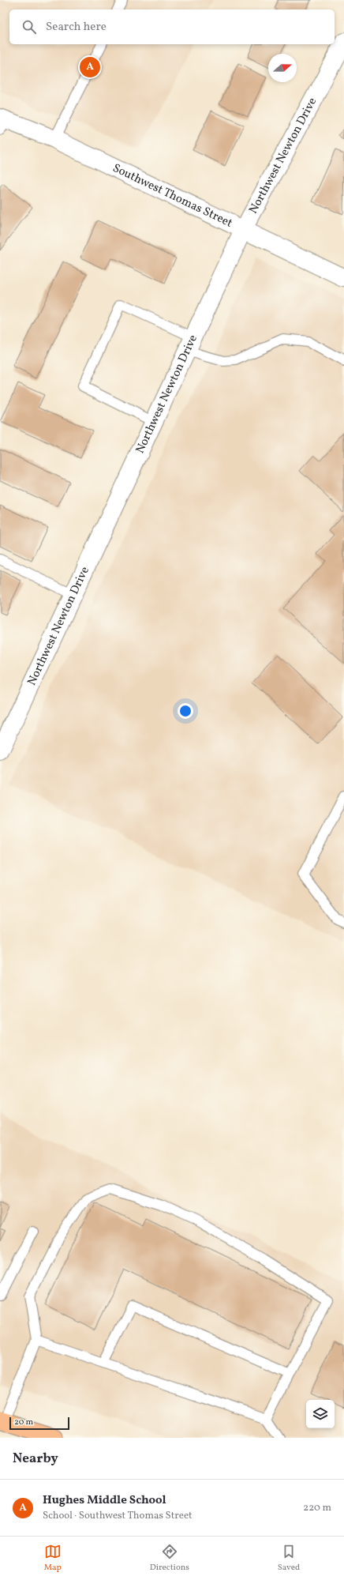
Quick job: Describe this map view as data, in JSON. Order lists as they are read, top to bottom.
{
  "streets": {
    "street": ["Northwest Newton Drive", "Southwest Thomas Street"]
  },
  "crossings": [
    ["Northwest Newton Drive", "Southwest Thomas Street"]
  ],
  "scale_bar": "20 m",
  "north": "right",
  "page": {
    "search": "Search here",
    "pins": "A",
    "scale": "20 m",
    "heading": "Nearby",
    "list": [
      {
        "mark": "A",
        "name": "Hughes Middle School",
        "note": "School · Southwest Thomas Street",
        "value": "220 m"
      }
    ],
    "nav": ["Map", "Directions", "Saved"]
  }
}
